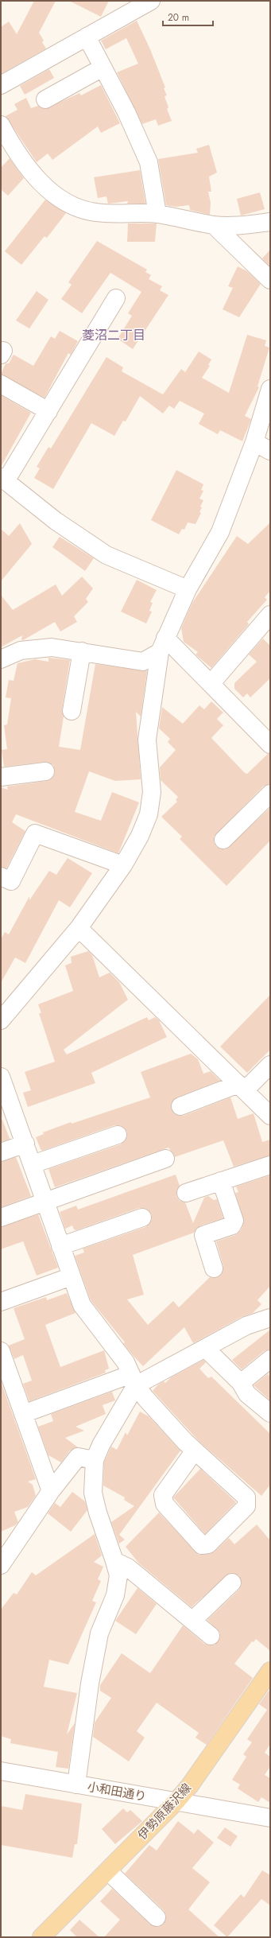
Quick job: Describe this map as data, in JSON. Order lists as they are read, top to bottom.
{
  "streets": {
    "main road": ["伊勢原藤沢線"],
    "street": ["小和田通り"]
  },
  "crossings": [
    ["小和田通り", "伊勢原藤沢線"]
  ],
  "districts": ["菱沼二丁目"],
  "scale_bar": "20 m"
}
